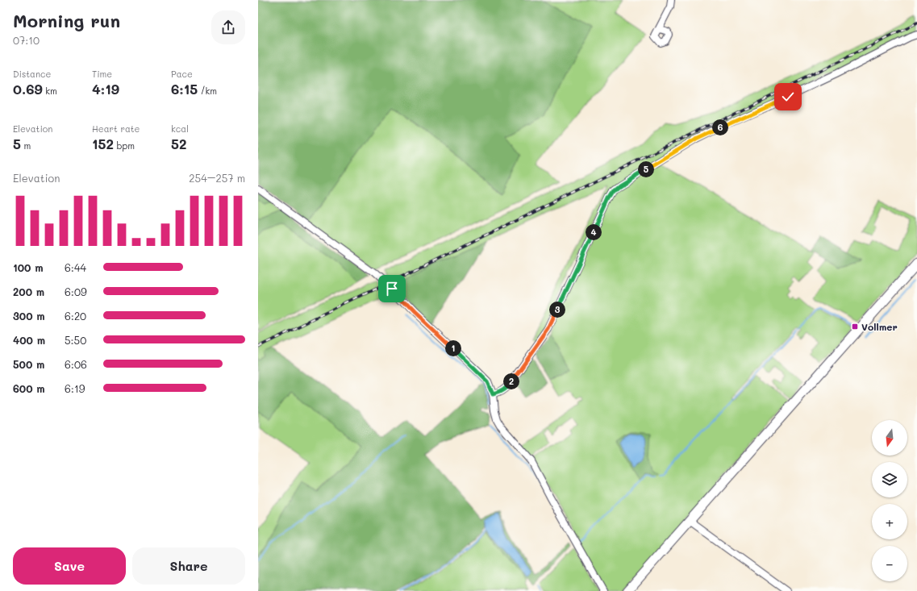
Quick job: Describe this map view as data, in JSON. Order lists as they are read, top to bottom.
{
  "places": {
    "transit": ["Vollmer"]
  },
  "north": "bottom",
  "page": {
    "heading": ["Morning run", "07:10"],
    "stats": [
      ["Distance", "0.69 km"],
      ["Time", "4:19"],
      ["Pace", "6:15 /km"],
      ["Elevation", "5 m"],
      ["Heart rate", "152 bpm"],
      ["kcal", "52"]
    ],
    "pins": [
      "6",
      "5",
      "4",
      "3",
      "1",
      "2"
    ],
    "chart": ["Elevation", "254–257 m"],
    "list": [
      {
        "name": "100 m",
        "note": "6:44"
      },
      {
        "name": "200 m",
        "note": "6:09"
      },
      {
        "name": "300 m",
        "note": "6:20"
      },
      {
        "name": "400 m",
        "note": "5:50"
      },
      {
        "name": "500 m",
        "note": "6:06"
      },
      {
        "name": "600 m",
        "note": "6:19"
      }
    ],
    "map_buttons": ["+", "−"],
    "buttons": ["Save", "Share"]
  }
}
